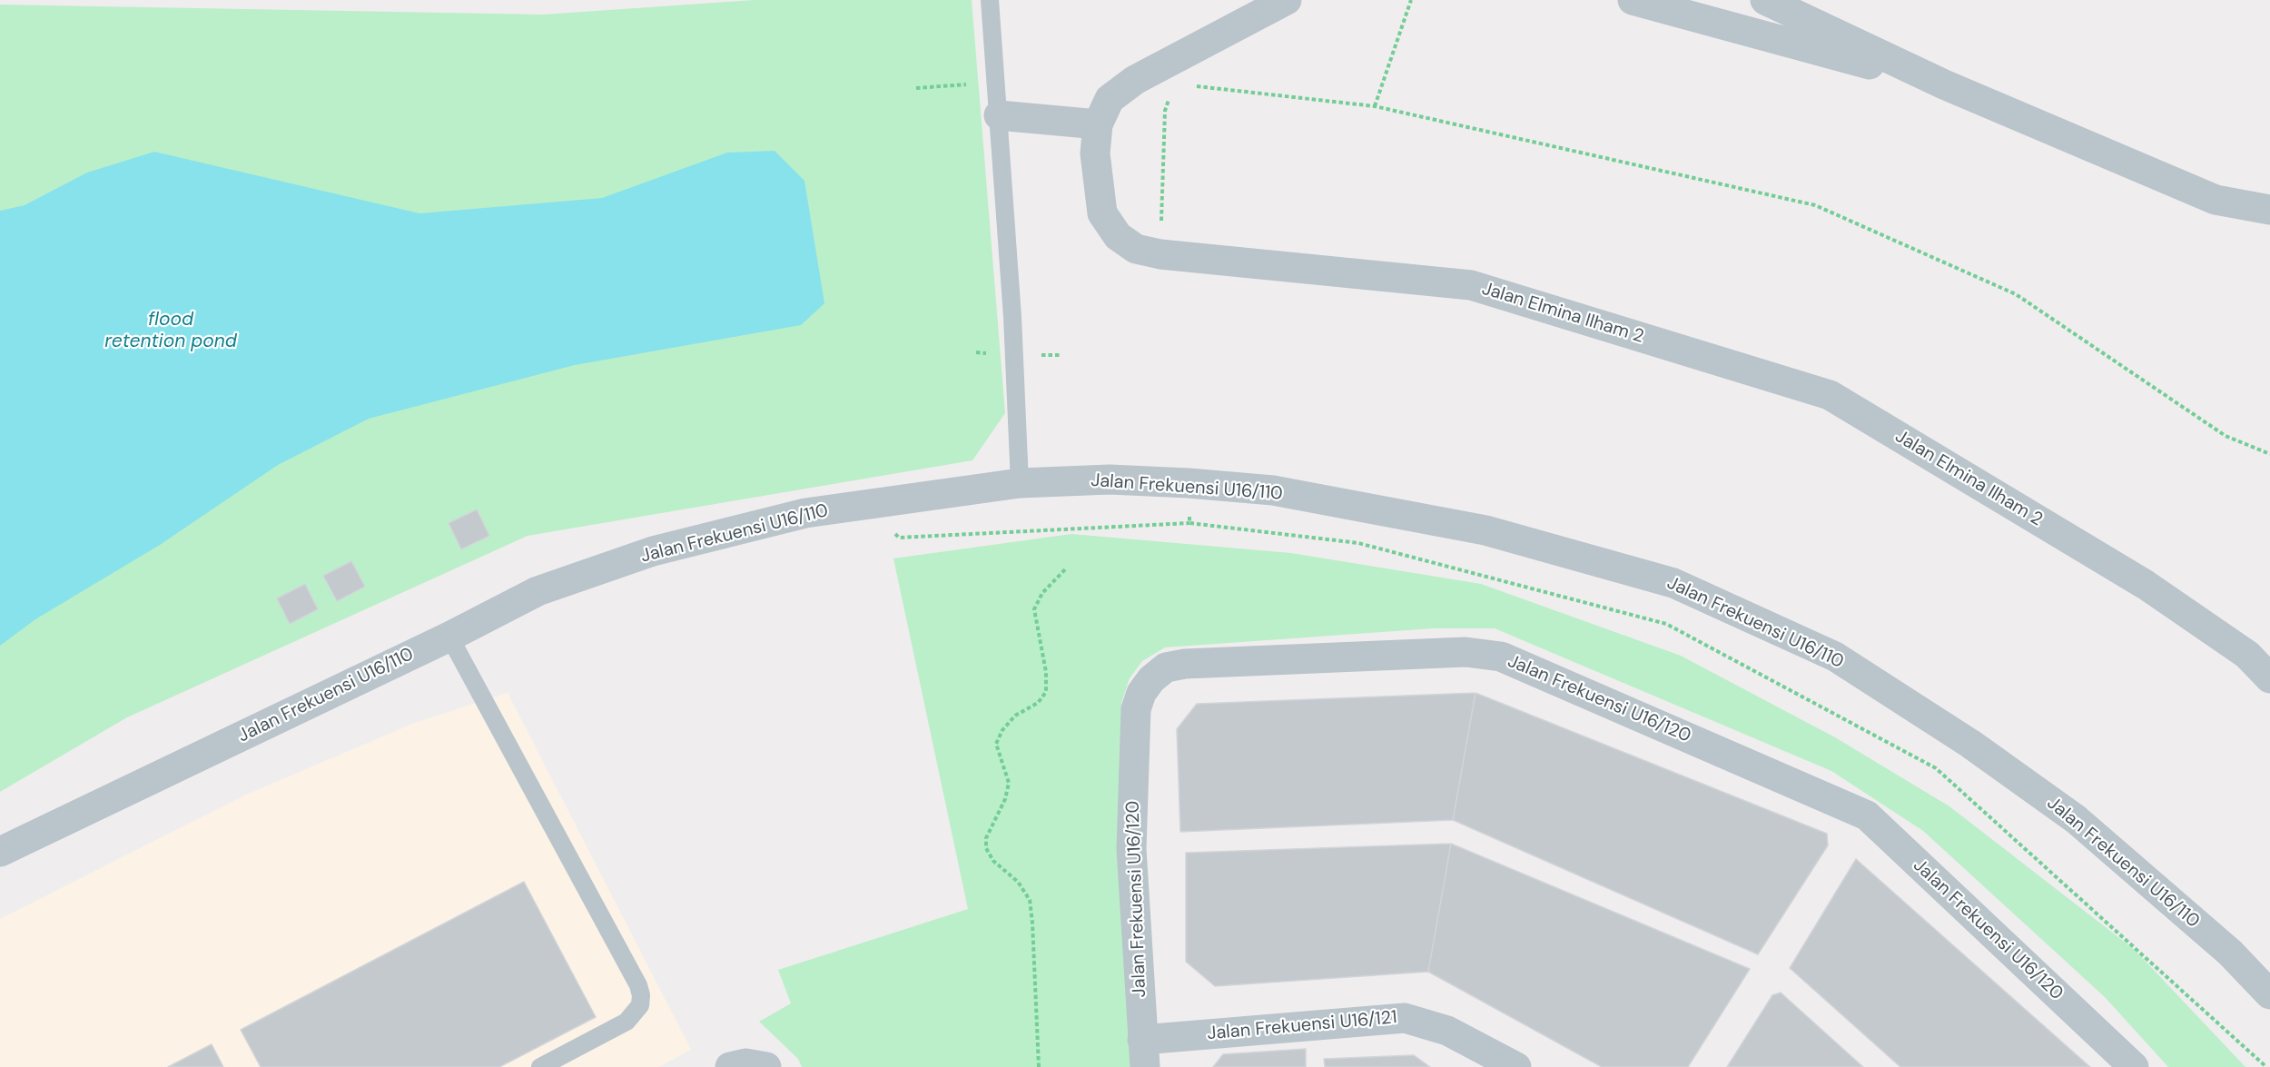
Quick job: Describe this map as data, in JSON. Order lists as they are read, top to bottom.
{
  "streets": {
    "street": [
      "Jalan Elmina Ilham 2",
      "Jalan Frekuensi U16/110",
      "Jalan Frekuensi U16/120",
      "Jalan Frekuensi U16/121"
    ]
  },
  "crossings": [
    ["Jalan Frekuensi U16/120", "Jalan Frekuensi U16/121"]
  ],
  "water": ["flood retention pond"]
}
